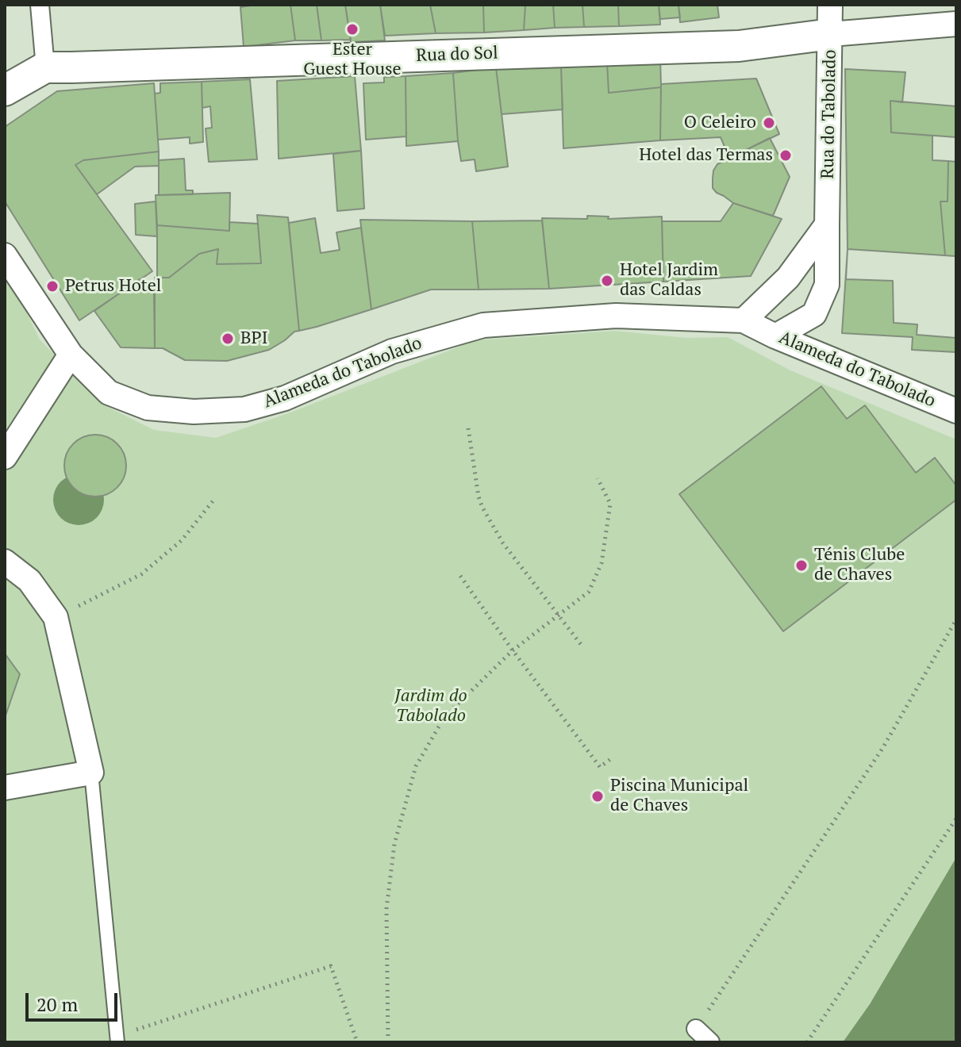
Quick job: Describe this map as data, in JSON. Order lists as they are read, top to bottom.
{
  "streets": {
    "street": ["Rua do Sol", "Rua do Tabolado", "Alameda do Tabolado"]
  },
  "crossings": [
    ["Rua do Sol", "Rua do Tabolado"],
    ["Rua do Tabolado", "Alameda do Tabolado"]
  ],
  "parks": ["Jardim do Tabolado"],
  "places": [
    "Ester Guest House",
    "O Celeiro",
    "Hotel das Termas",
    "Hotel Jardim das Caldas",
    "Petrus Hotel",
    "BPI",
    "Ténis Clube de Chaves",
    "Piscina Municipal de Chaves"
  ],
  "scale_bar": "20 m"
}
